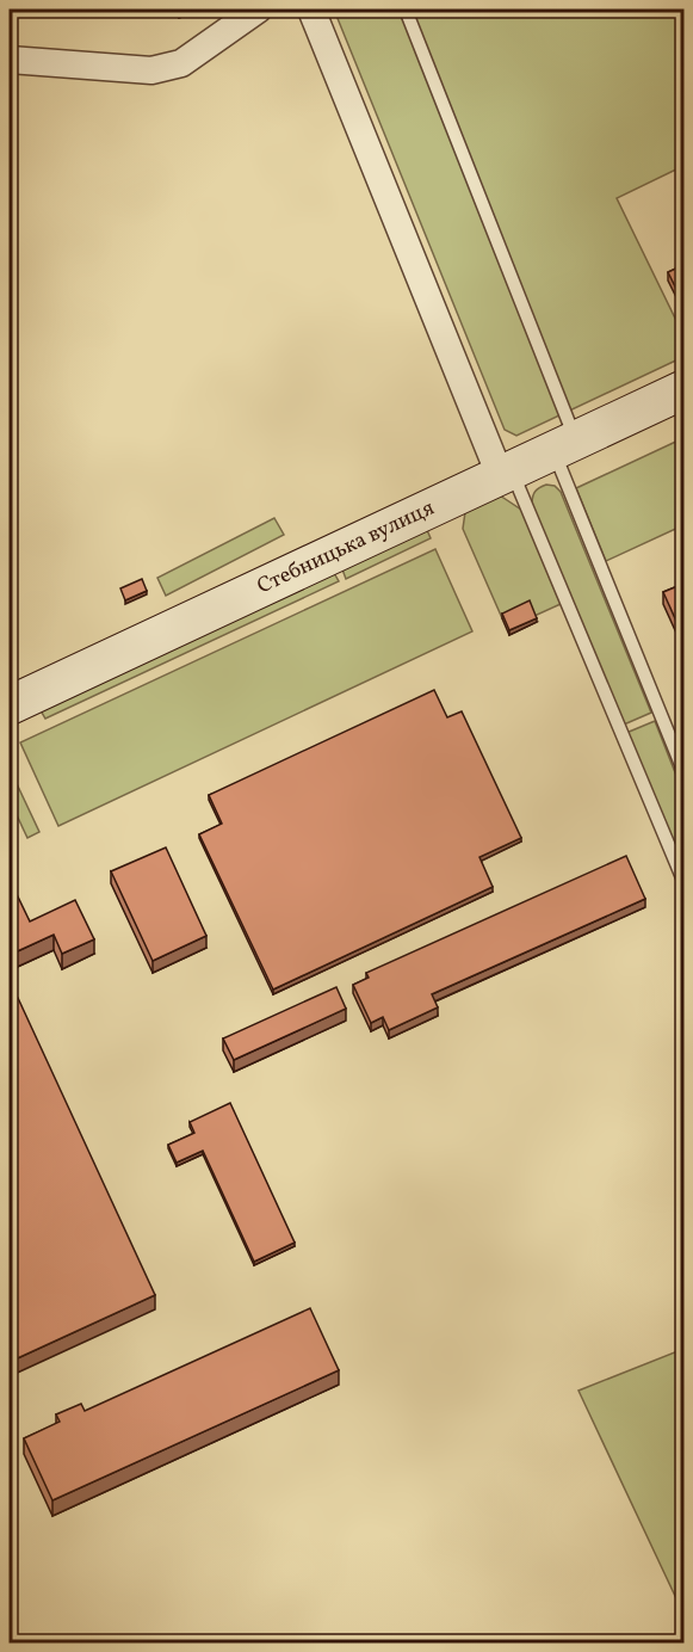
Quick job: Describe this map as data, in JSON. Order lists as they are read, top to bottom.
{
  "streets": {
    "street": ["Стебницька вулиця"]
  }
}
